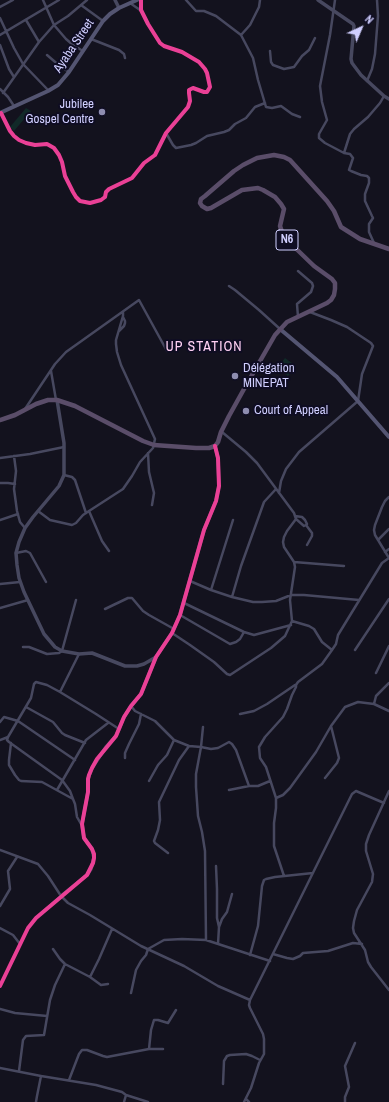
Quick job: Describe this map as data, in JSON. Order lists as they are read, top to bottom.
{
  "streets": {
    "highway": ["N6"],
    "main road": ["Ayaba Street"]
  },
  "districts": ["UP STATION"],
  "places": ["Jubilee Gospel Centre", "Délégation MINEPAT", "Court of Appeal"],
  "north": "top right"
}
